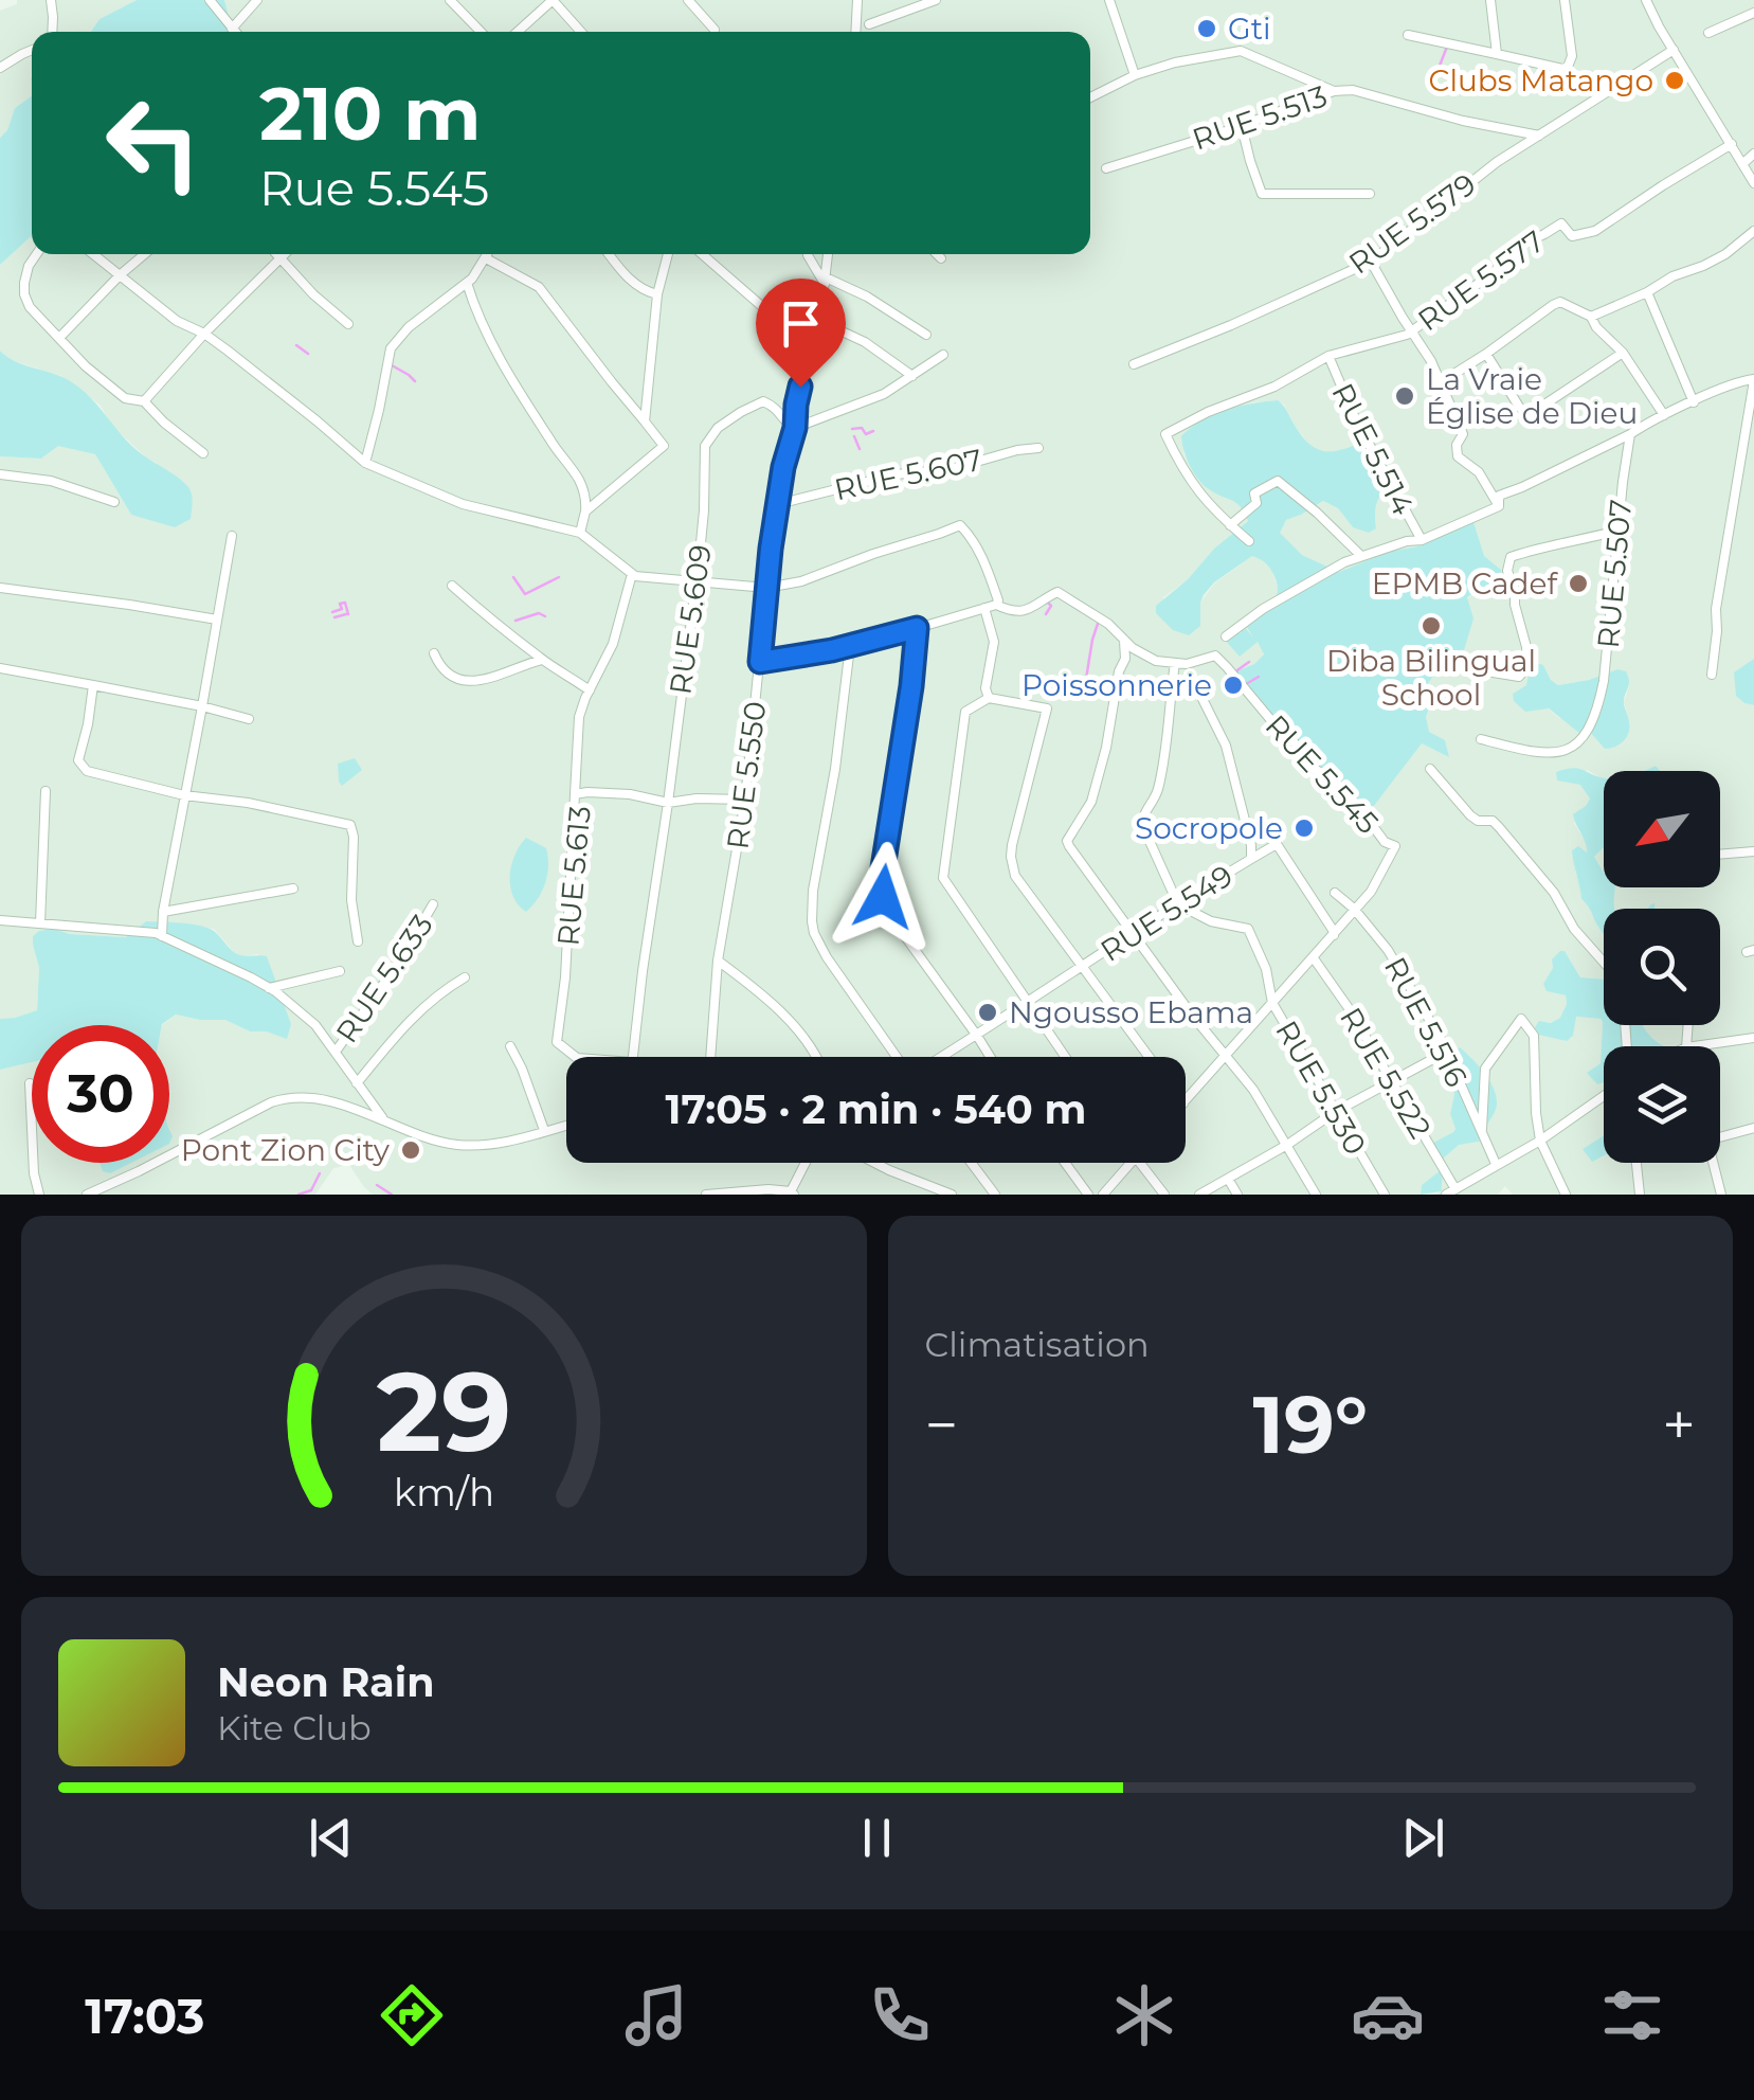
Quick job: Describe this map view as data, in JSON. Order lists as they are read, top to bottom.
{
  "streets": {
    "street": [
      "RUE 5.513",
      "RUE 5.579",
      "RUE 5.577",
      "RUE 5.514",
      "RUE 5.607",
      "RUE 5.507",
      "RUE 5.609",
      "RUE 5.545",
      "RUE 5.550",
      "RUE 5.613",
      "RUE 5.549",
      "RUE 5.633",
      "RUE 5.516",
      "RUE 5.522",
      "RUE 5.530"
    ]
  },
  "crossings": [
    ["RUE 5.513", "RUE 5.579"],
    ["RUE 5.577", "RUE 5.514"],
    ["RUE 5.607", "RUE 5.550"],
    ["RUE 5.609", "RUE 5.550"],
    ["RUE 5.609", "RUE 5.613"],
    ["RUE 5.545", "RUE 5.550"],
    ["RUE 5.545", "RUE 5.549"],
    ["RUE 5.545", "RUE 5.516"],
    ["RUE 5.545", "RUE 5.522"],
    ["RUE 5.545", "RUE 5.530"],
    ["RUE 5.550", "RUE 5.613"],
    ["RUE 5.549", "RUE 5.530"]
  ],
  "places": [
    "Gti",
    "Clubs Matango",
    "La Vraie Église de Dieu",
    "EPMB Cadef",
    "Diba Bilingual School",
    "Poissonnerie",
    "Socropole",
    "Ngousso Ebama",
    "Pont Zion City"
  ],
  "north": "bottom left",
  "page": {
    "turn": ["210 m", "Rue 5.545"],
    "limit": "30",
    "trip": "17:05 · 2 min · 540 m",
    "tile": "Climatisation",
    "heat": ["−", "19°", "+"],
    "song": ["Neon Rain", "Kite Club"],
    "tabs": "17:03",
    "gauge": ["29", "km/h"]
  }
}
